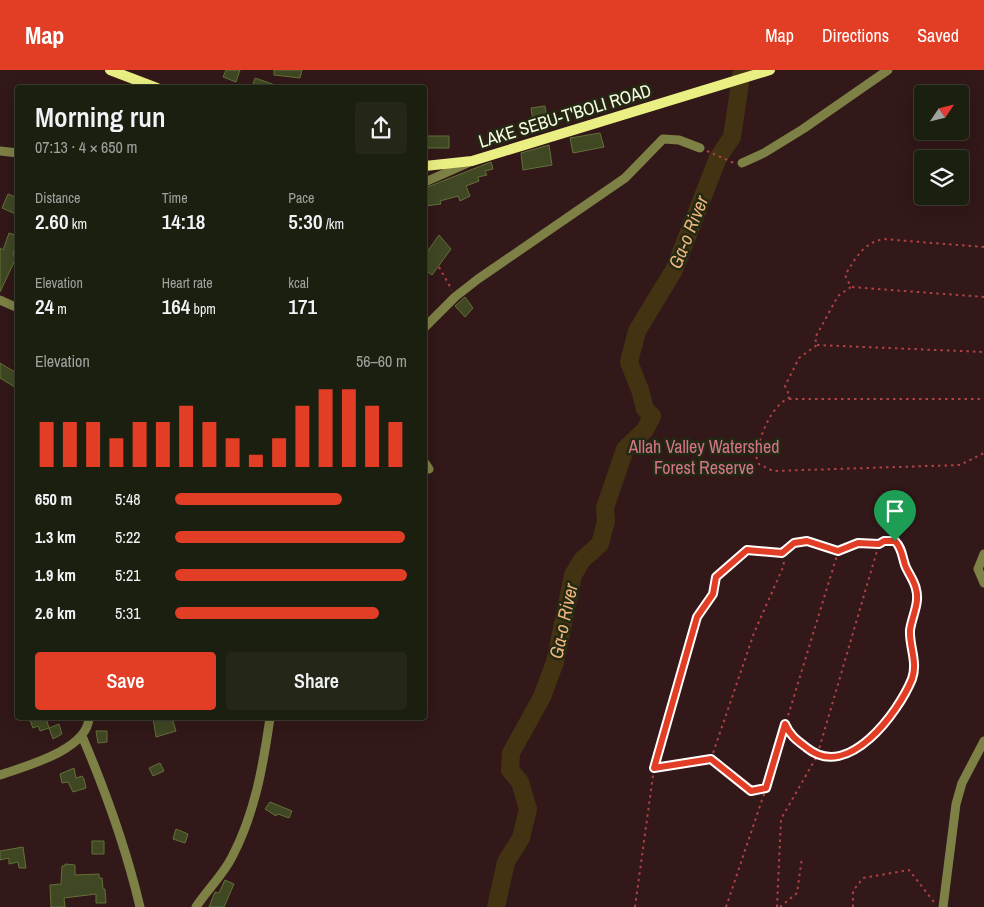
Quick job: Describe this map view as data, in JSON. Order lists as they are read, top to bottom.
{
  "streets": {
    "main road": ["LAKE SEBU-T'BOLI ROAD"]
  },
  "water": ["Ga-o River"],
  "parks": ["Allah Valley Watershed Forest Reserve"],
  "north": "top right",
  "page": {
    "header": "Map",
    "nav": ["Map", "Directions", "Saved"],
    "heading": ["Morning run", "07:13 · 4 × 650 m"],
    "stats": [
      ["Distance", "2.60 km"],
      ["Time", "14:18"],
      ["Pace", "5:30 /km"],
      ["Elevation", "24 m"],
      ["Heart rate", "164 bpm"],
      ["kcal", "171"]
    ],
    "chart": ["Elevation", "56–60 m"],
    "list": [
      {
        "name": "650 m",
        "note": "5:48"
      },
      {
        "name": "1.3 km",
        "note": "5:22"
      },
      {
        "name": "1.9 km",
        "note": "5:21"
      },
      {
        "name": "2.6 km",
        "note": "5:31"
      }
    ],
    "buttons": ["Save", "Share"]
  }
}
